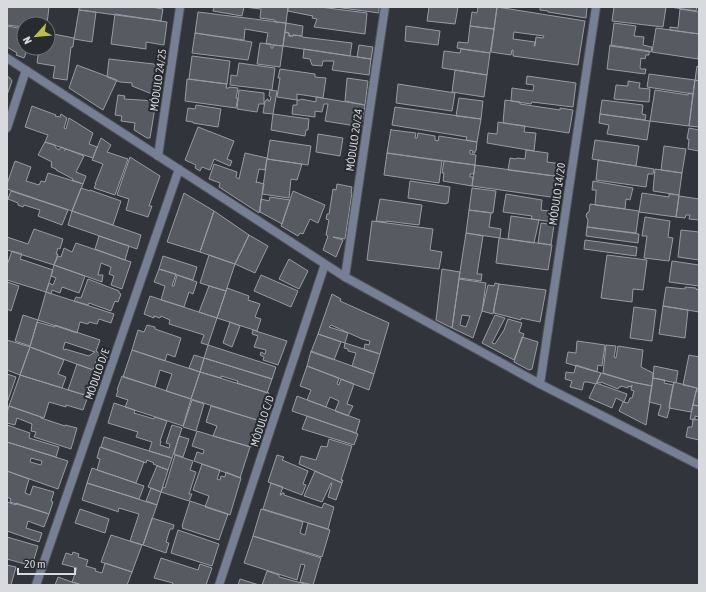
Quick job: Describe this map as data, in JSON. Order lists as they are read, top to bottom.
{
  "streets": {
    "street": [
      "MÓDULO 24/25",
      "MÓDULO 20/24",
      "MÓDULO 14/20",
      "MÓDULO D/E",
      "MÓDULO C/D"
    ]
  },
  "scale_bar": "20 m",
  "north": "bottom left"
}
